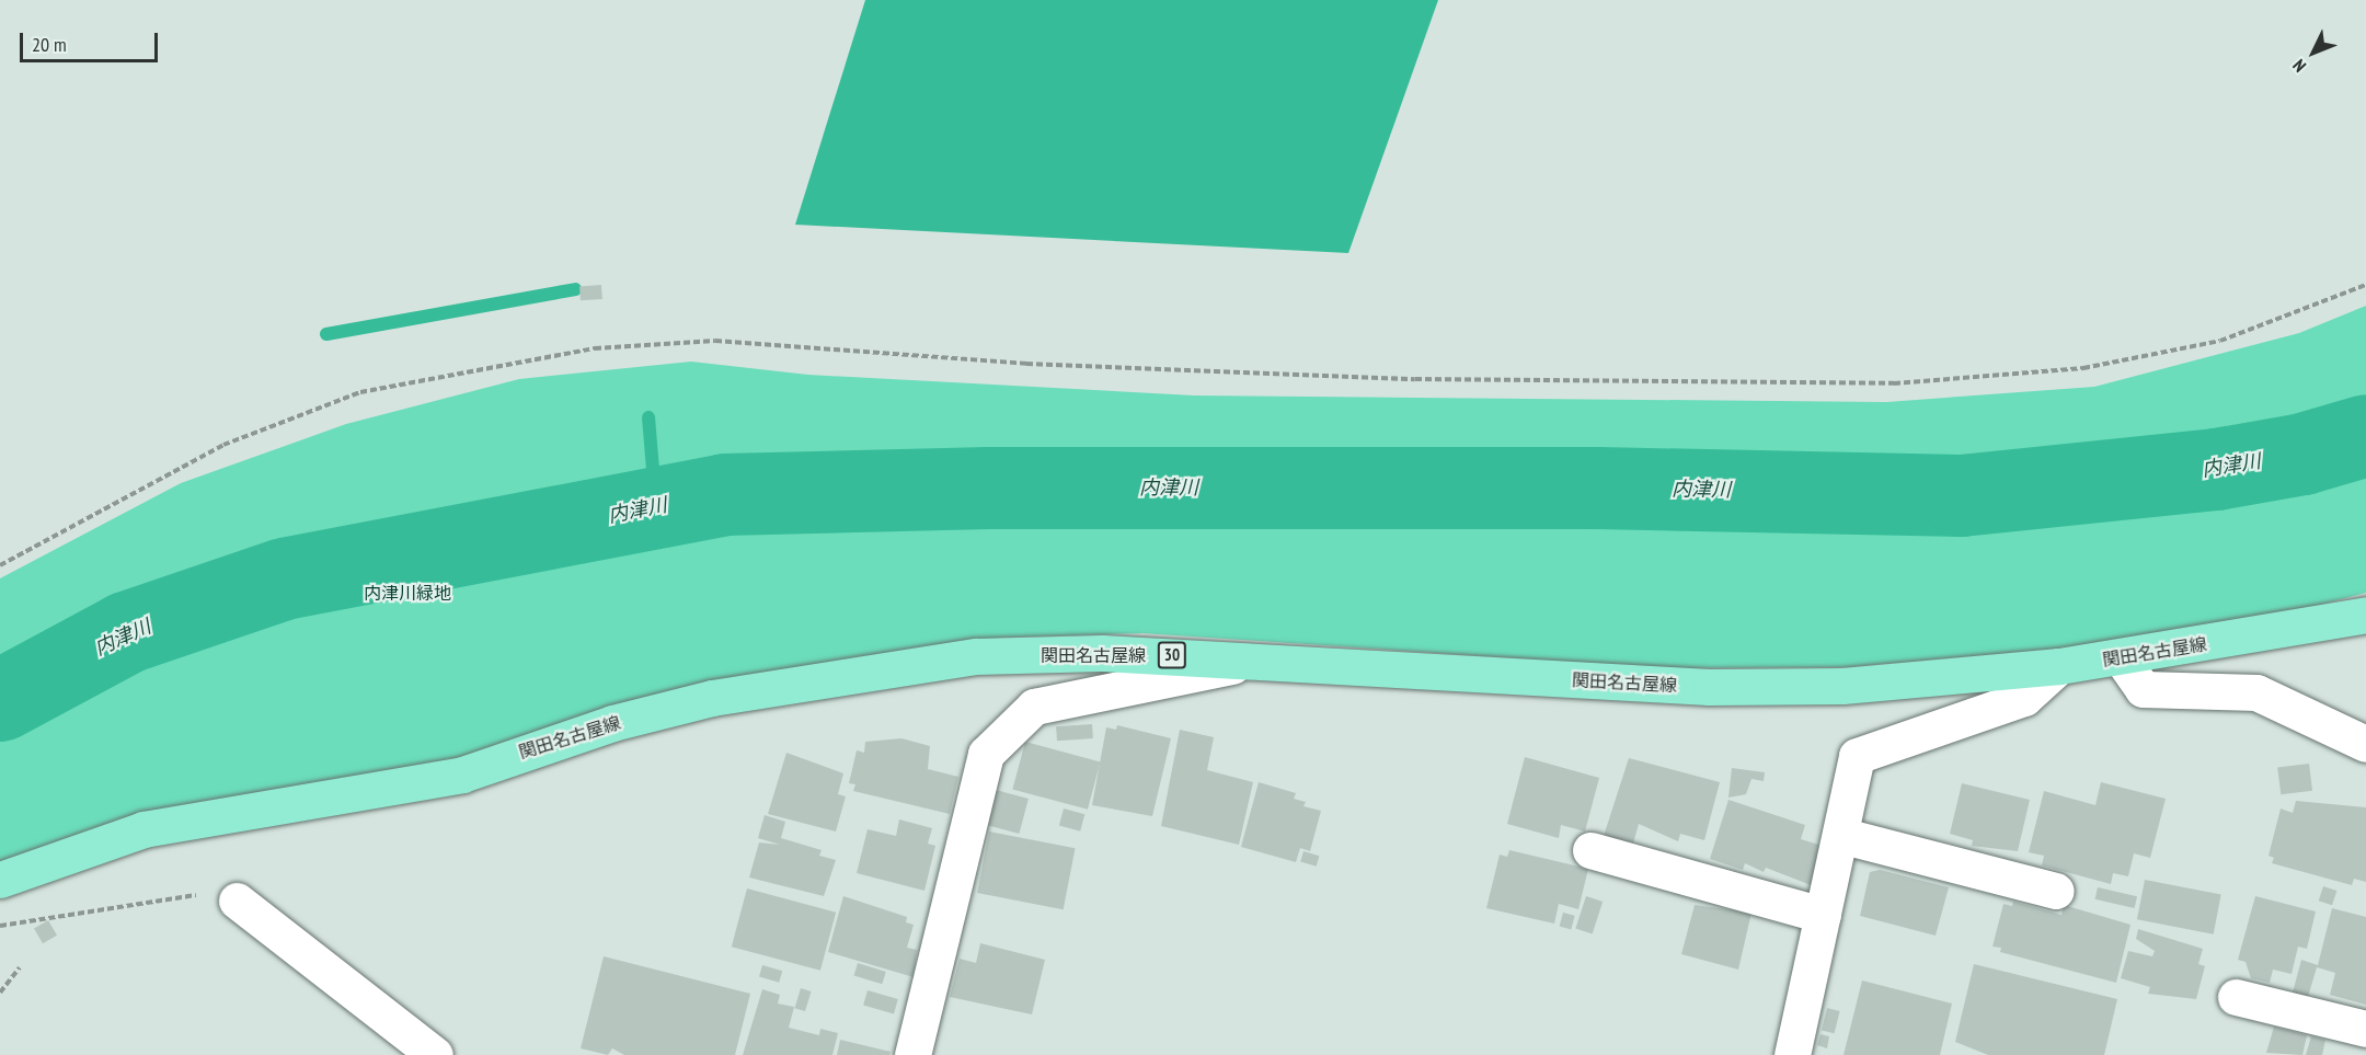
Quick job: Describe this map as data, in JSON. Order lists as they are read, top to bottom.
{
  "streets": {
    "main road": ["関田名古屋線", "30"]
  },
  "water": ["内津川"],
  "parks": ["内津川緑地"],
  "scale_bar": "20 m",
  "north": "bottom left"
}
